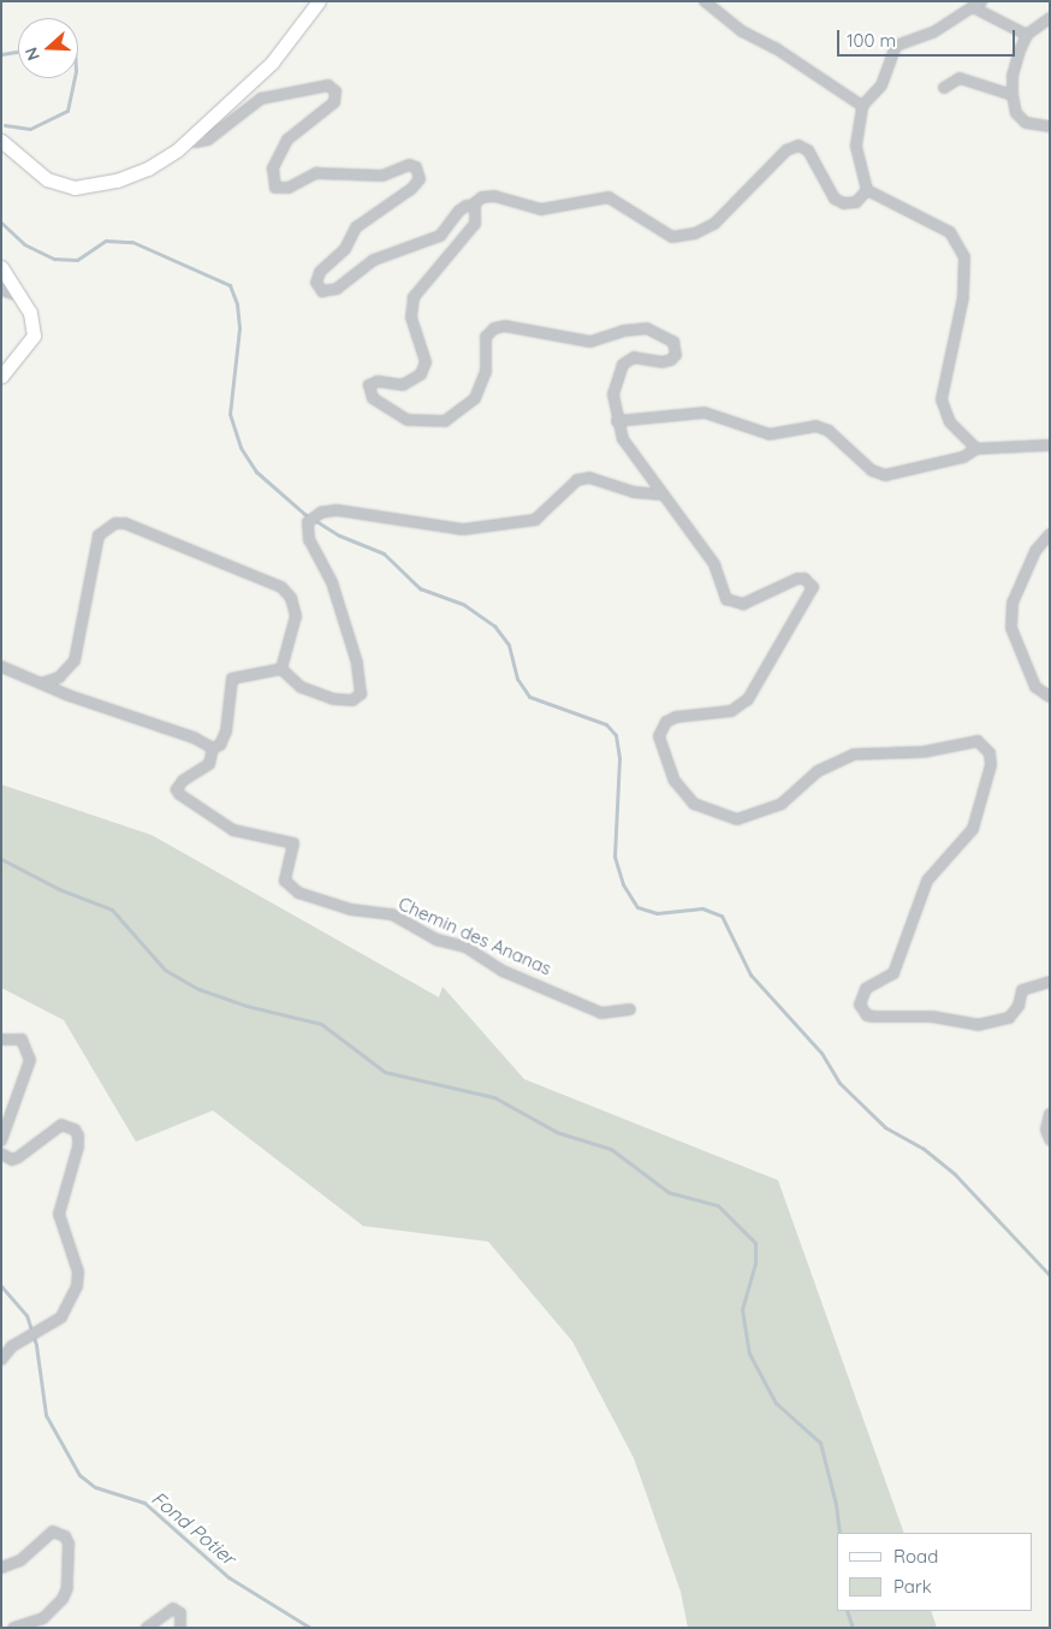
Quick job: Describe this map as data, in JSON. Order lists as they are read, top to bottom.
{
  "streets": {
    "street": ["Chemin des Ananas"]
  },
  "water": ["Fond Potier"],
  "legend": ["Road", "Park"],
  "scale_bar": "100 m",
  "north": "left"
}
